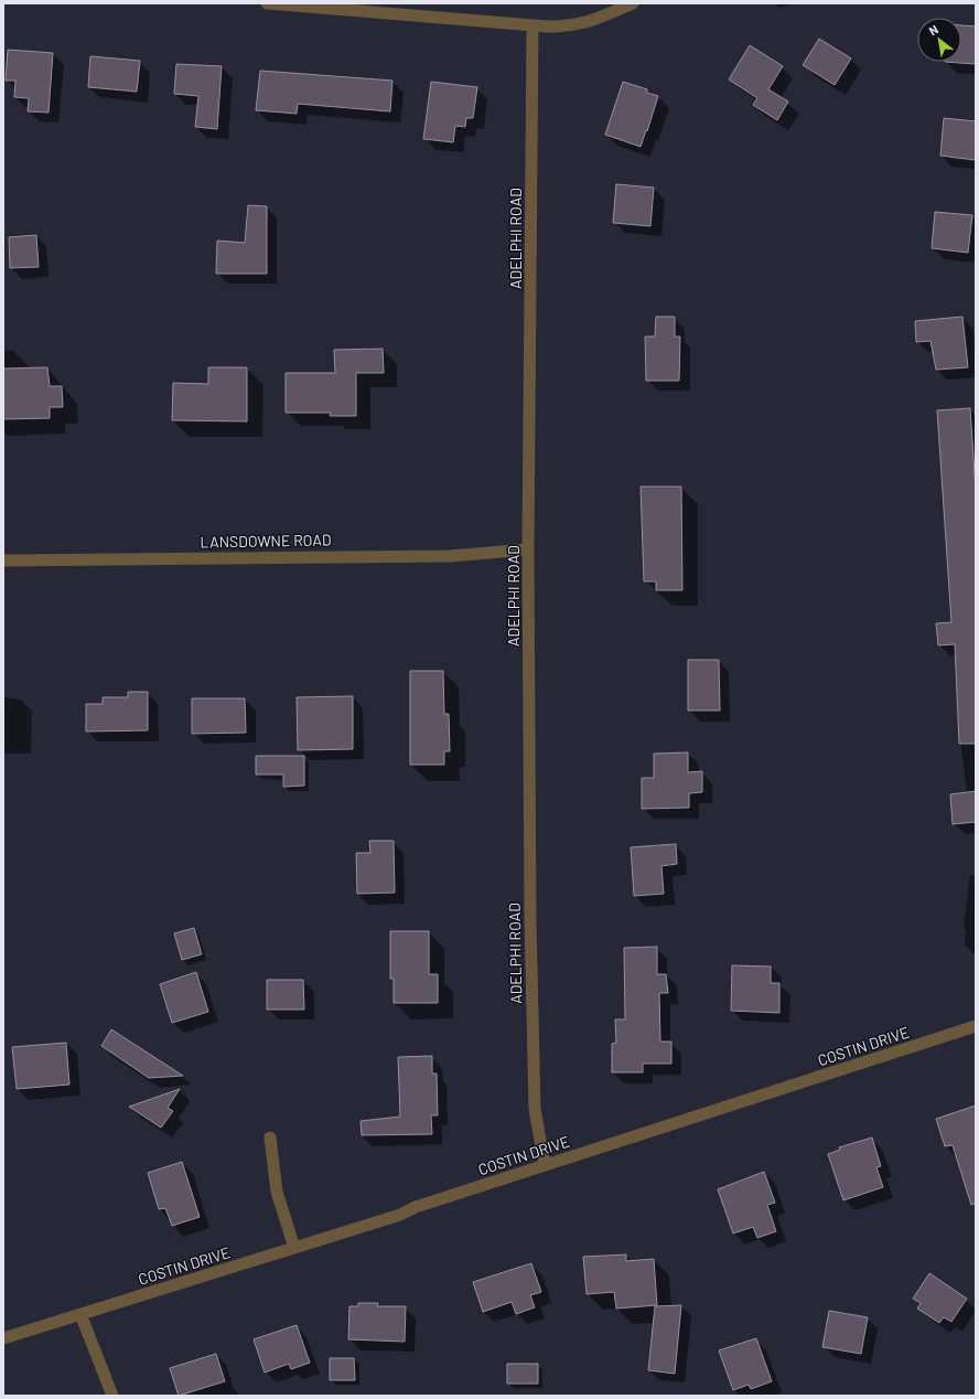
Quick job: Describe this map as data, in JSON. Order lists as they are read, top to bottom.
{
  "streets": {
    "street": ["ADELPHI ROAD", "LANSDOWNE ROAD", "COSTIN DRIVE"]
  },
  "crossings": [
    ["ADELPHI ROAD", "LANSDOWNE ROAD"],
    ["ADELPHI ROAD", "COSTIN DRIVE"]
  ],
  "north": "top left"
}
